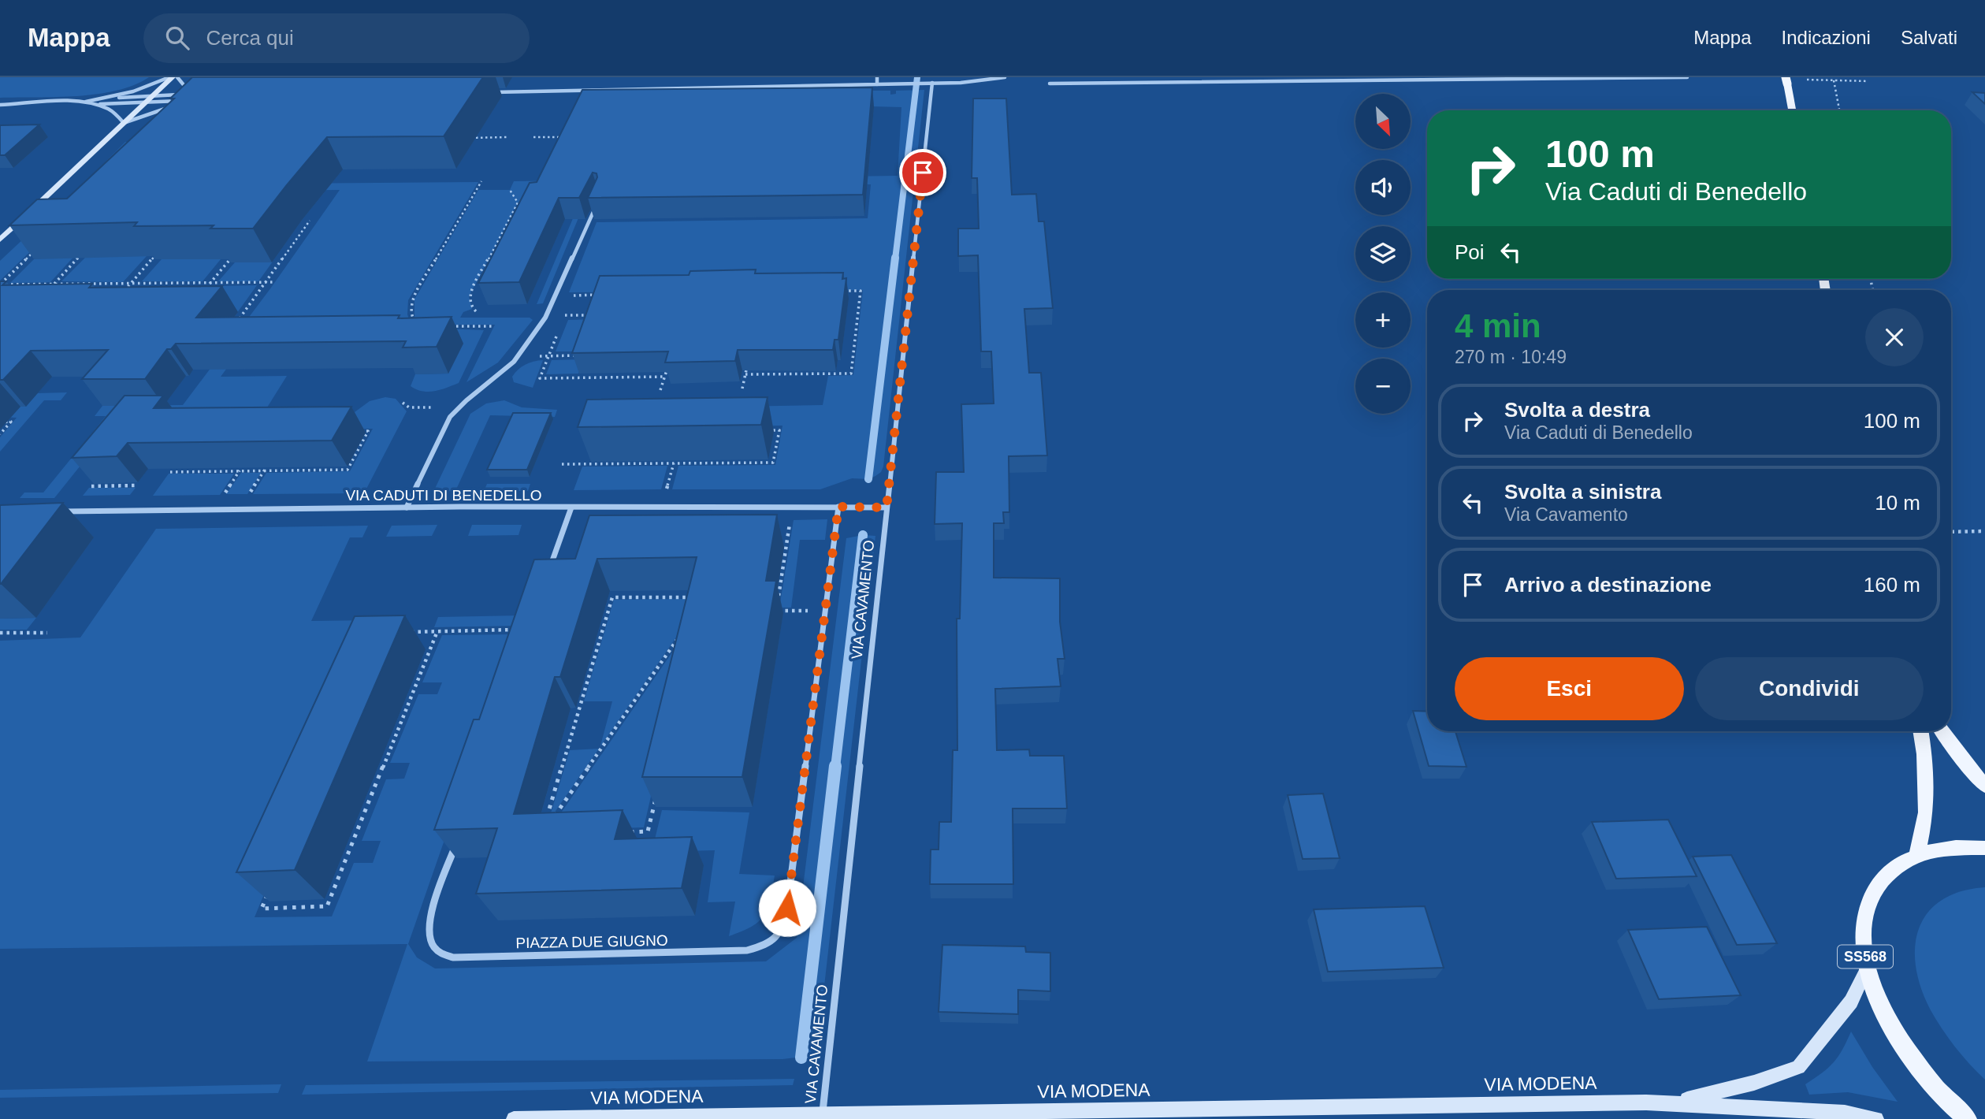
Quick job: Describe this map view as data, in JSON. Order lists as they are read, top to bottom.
{
  "streets": {
    "main road": ["SS568", "VIA MODENA"],
    "street": ["VIA CADUTI DI BENEDELLO", "VIA CAVAMENTO", "PIAZZA DUE GIUGNO"]
  },
  "crossings": [
    ["VIA CADUTI DI BENEDELLO", "VIA CAVAMENTO"],
    ["VIA CADUTI DI BENEDELLO", "PIAZZA DUE GIUGNO"],
    ["VIA CAVAMENTO", "VIA MODENA"],
    ["SS568", "VIA MODENA"]
  ],
  "north": "bottom right",
  "page": {
    "header": "Mappa",
    "search": "Cerca qui",
    "nav": ["Mappa", "Indicazioni", "Salvati"],
    "map_buttons": ["+", "−"],
    "turn": ["100 m", "Via Caduti di Benedello"],
    "then": "Poi",
    "heading": ["4 min", "270 m · 10:49"],
    "list": [
      {
        "name": "Svolta a destra",
        "note": "Via Caduti di Benedello",
        "value": "100 m"
      },
      {
        "name": "Svolta a sinistra",
        "note": "Via Cavamento",
        "value": "10 m"
      },
      {
        "name": "Arrivo a destinazione",
        "value": "160 m"
      }
    ],
    "buttons": ["Esci", "Condividi"]
  }
}
